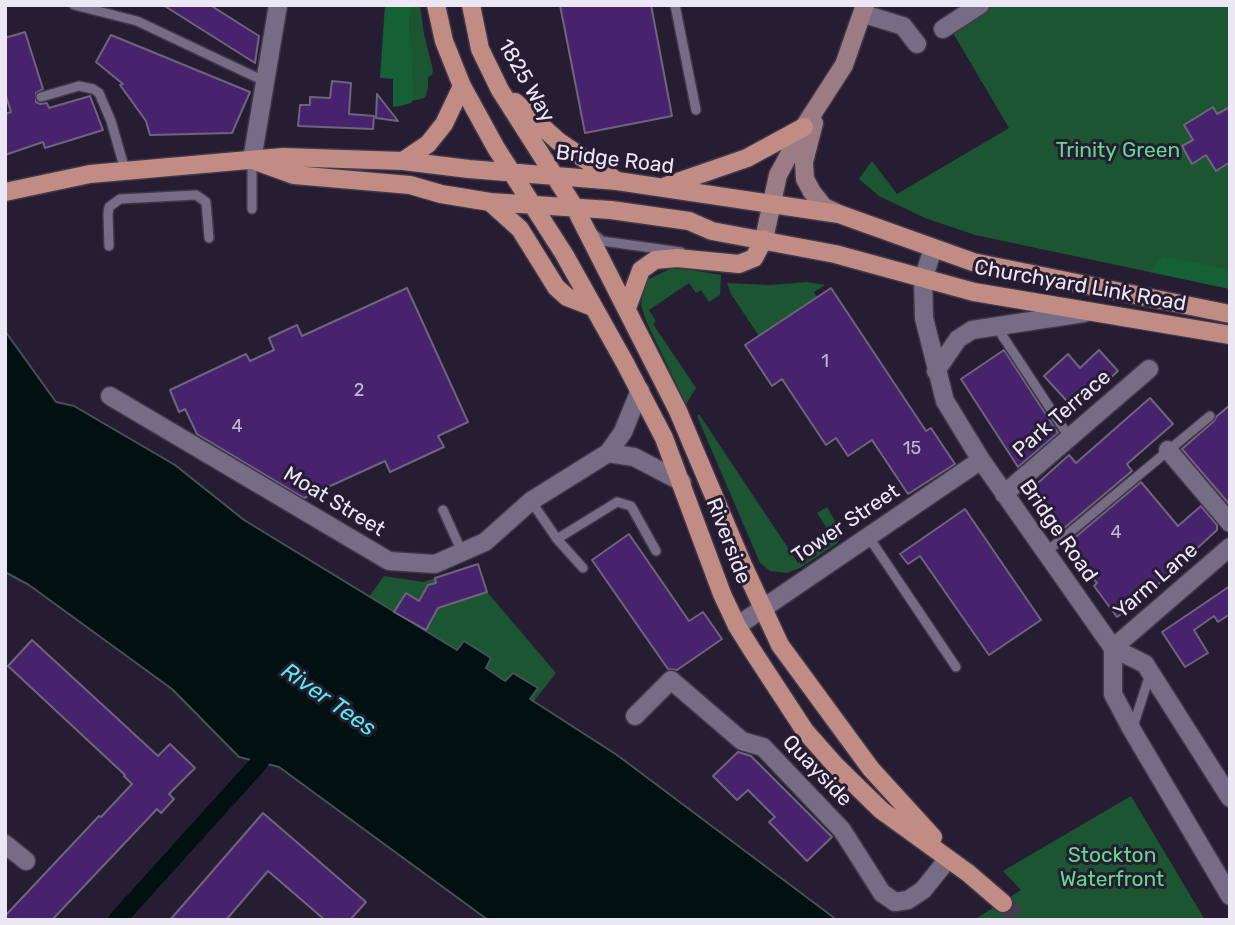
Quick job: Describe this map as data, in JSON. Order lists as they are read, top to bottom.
{
  "streets": {
    "main road": [
      "1825 Way",
      "Bridge Road",
      "Churchyard Link Road",
      "Riverside"
    ],
    "street": [
      "Park Terrace",
      "Moat Street",
      "Tower Street",
      "Yarm Lane",
      "Quayside"
    ]
  },
  "crossings": [
    ["1825 Way", "Bridge Road"],
    ["1825 Way", "Riverside"],
    ["Bridge Road", "Churchyard Link Road"],
    ["Bridge Road", "Park Terrace"],
    ["Bridge Road", "Tower Street"],
    ["Bridge Road", "Riverside"],
    ["Bridge Road", "Yarm Lane"],
    ["Moat Street", "Riverside"],
    ["Tower Street", "Riverside"],
    ["Riverside", "Quayside"]
  ],
  "water": ["River Tees"],
  "parks": ["Trinity Green", "Stockton Waterfront"],
  "house_numbers": [
    "1",
    "2",
    "4",
    "15",
    "4"
  ]
}
